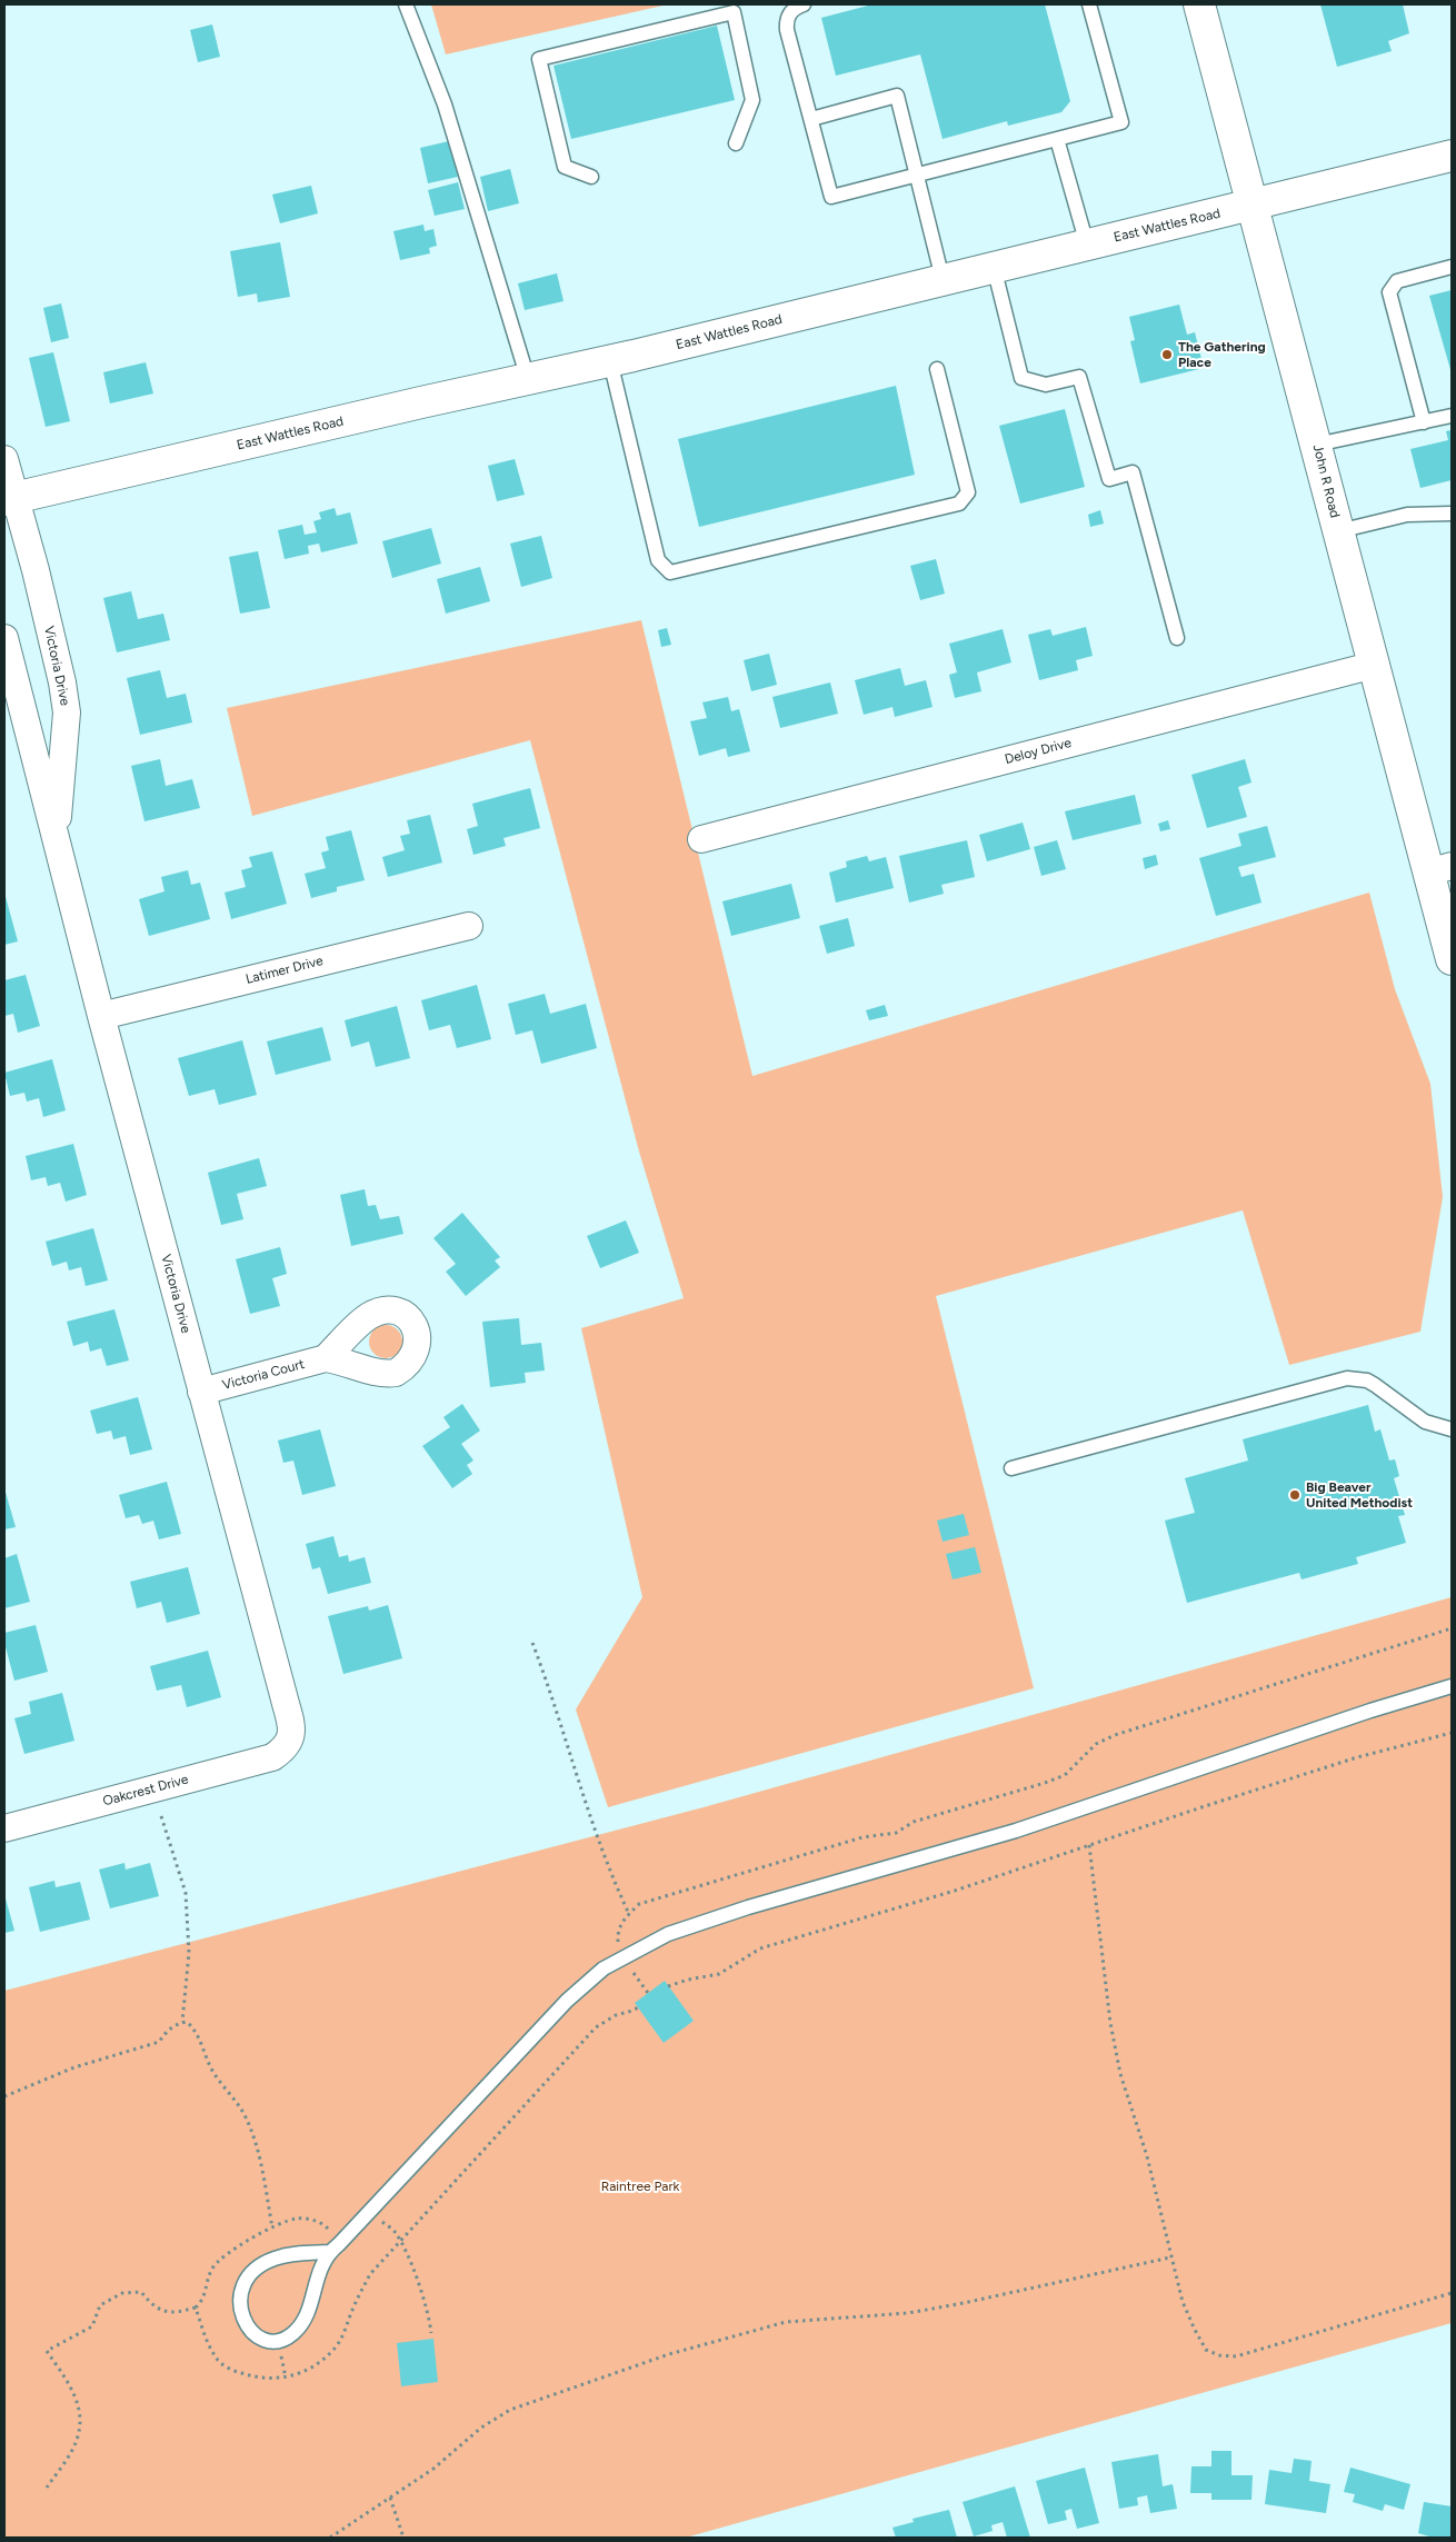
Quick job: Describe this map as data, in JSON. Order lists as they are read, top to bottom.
{
  "streets": {
    "main road": ["East Wattles Road", "John R Road"],
    "street": [
      "Victoria Drive",
      "Deloy Drive",
      "Latimer Drive",
      "Victoria Court",
      "Oakcrest Drive"
    ]
  },
  "crossings": [
    ["East Wattles Road", "John R Road"],
    ["East Wattles Road", "Victoria Drive"],
    ["John R Road", "Deloy Drive"],
    ["Victoria Drive", "Latimer Drive"],
    ["Victoria Drive", "Victoria Court"],
    ["Victoria Drive", "Oakcrest Drive"]
  ],
  "parks": ["Raintree Park"],
  "places": ["The Gathering Place", "Big Beaver United Methodist"]
}
